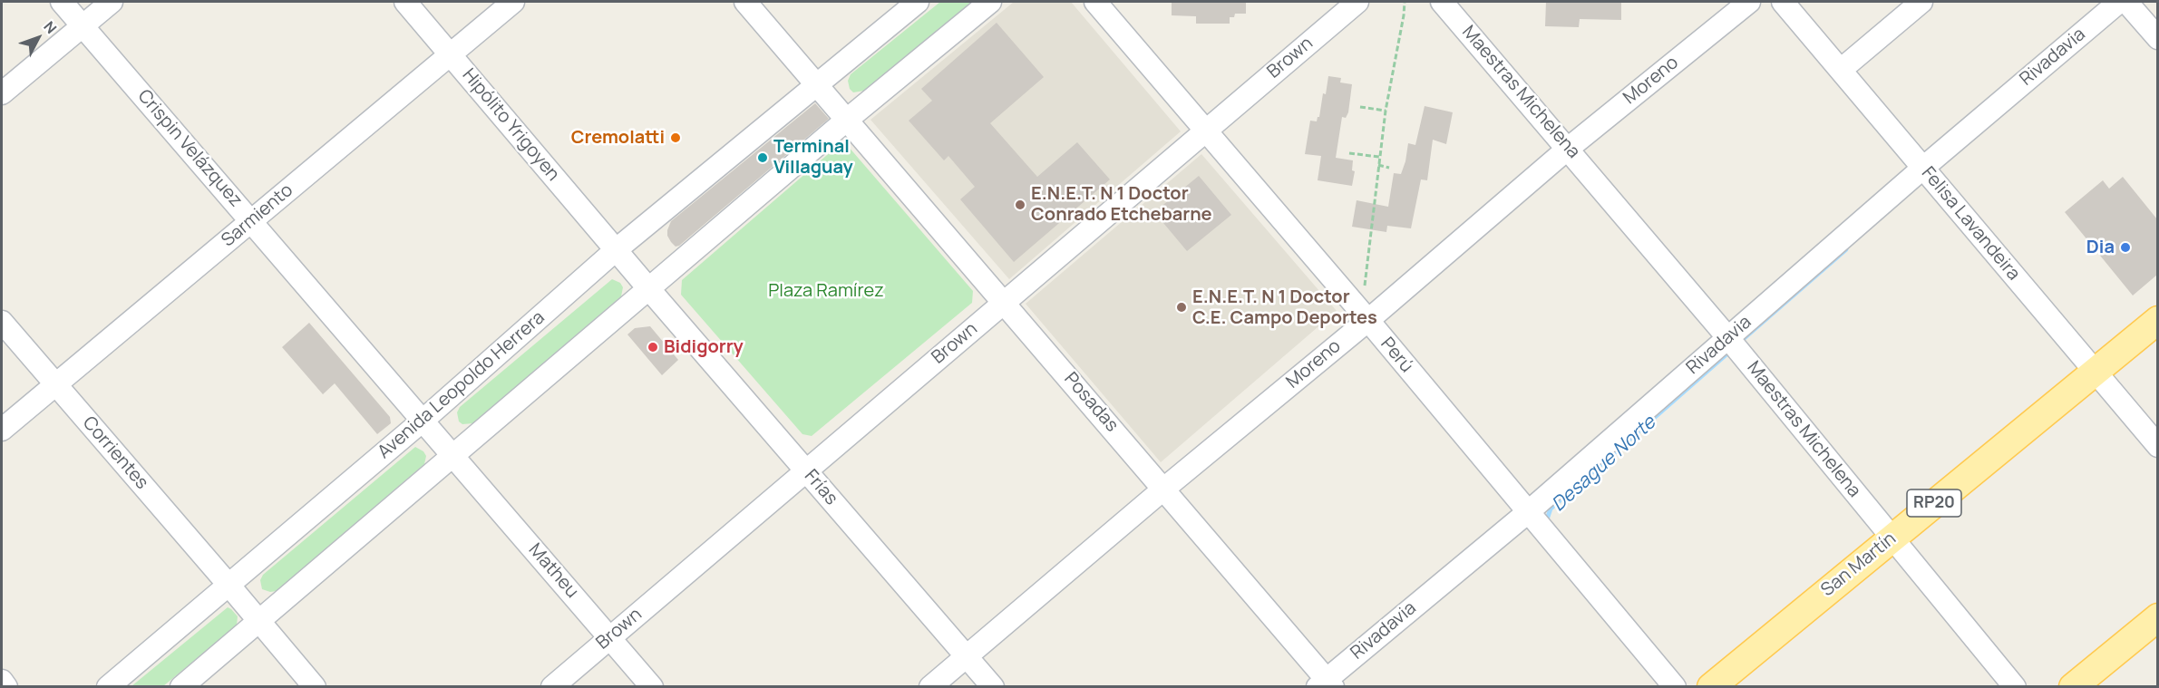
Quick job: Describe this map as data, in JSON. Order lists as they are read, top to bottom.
{
  "streets": {
    "main road": ["RP20", "San Martín"],
    "street": [
      "Rivadavia",
      "Brown",
      "Moreno",
      "Maestras Michelena",
      "Hipólito Yrigoyen",
      "Crispin Velázquez",
      "Sarmiento",
      "Felisa Lavandeira",
      "Perú",
      "Avenida Leopoldo Herrera",
      "Posadas",
      "Corrientes",
      "Frías",
      "Matheu"
    ]
  },
  "crossings": [
    ["Rivadavia", "Maestras Michelena"],
    ["Rivadavia", "Felisa Lavandeira"],
    ["Rivadavia", "Perú"],
    ["Rivadavia", "Posadas"],
    ["Brown", "Perú"],
    ["Brown", "Posadas"],
    ["Brown", "Frías"],
    ["Brown", "Matheu"],
    ["Moreno", "Maestras Michelena"],
    ["Moreno", "Perú"],
    ["Moreno", "Posadas"],
    ["Moreno", "Frías"],
    ["Maestras Michelena", "San Martín"],
    ["Hipólito Yrigoyen", "Sarmiento"],
    ["Hipólito Yrigoyen", "Avenida Leopoldo Herrera"],
    ["Hipólito Yrigoyen", "Frías"],
    ["Crispin Velázquez", "Sarmiento"],
    ["Crispin Velázquez", "Avenida Leopoldo Herrera"],
    ["Crispin Velázquez", "Matheu"],
    ["Sarmiento", "Corrientes"],
    ["Felisa Lavandeira", "San Martín"],
    ["Avenida Leopoldo Herrera", "Corrientes"]
  ],
  "water": ["Desague Norte"],
  "parks": ["Plaza Ramírez"],
  "places": [
    "Cremolatti",
    "Terminal Villaguay",
    "E.N.E.T. N 1 Doctor Conrado Etchebarne",
    "Dia",
    "E.N.E.T. N 1 Doctor C.E. Campo Deportes",
    "Bidigorry"
  ],
  "north": "top right"
}
